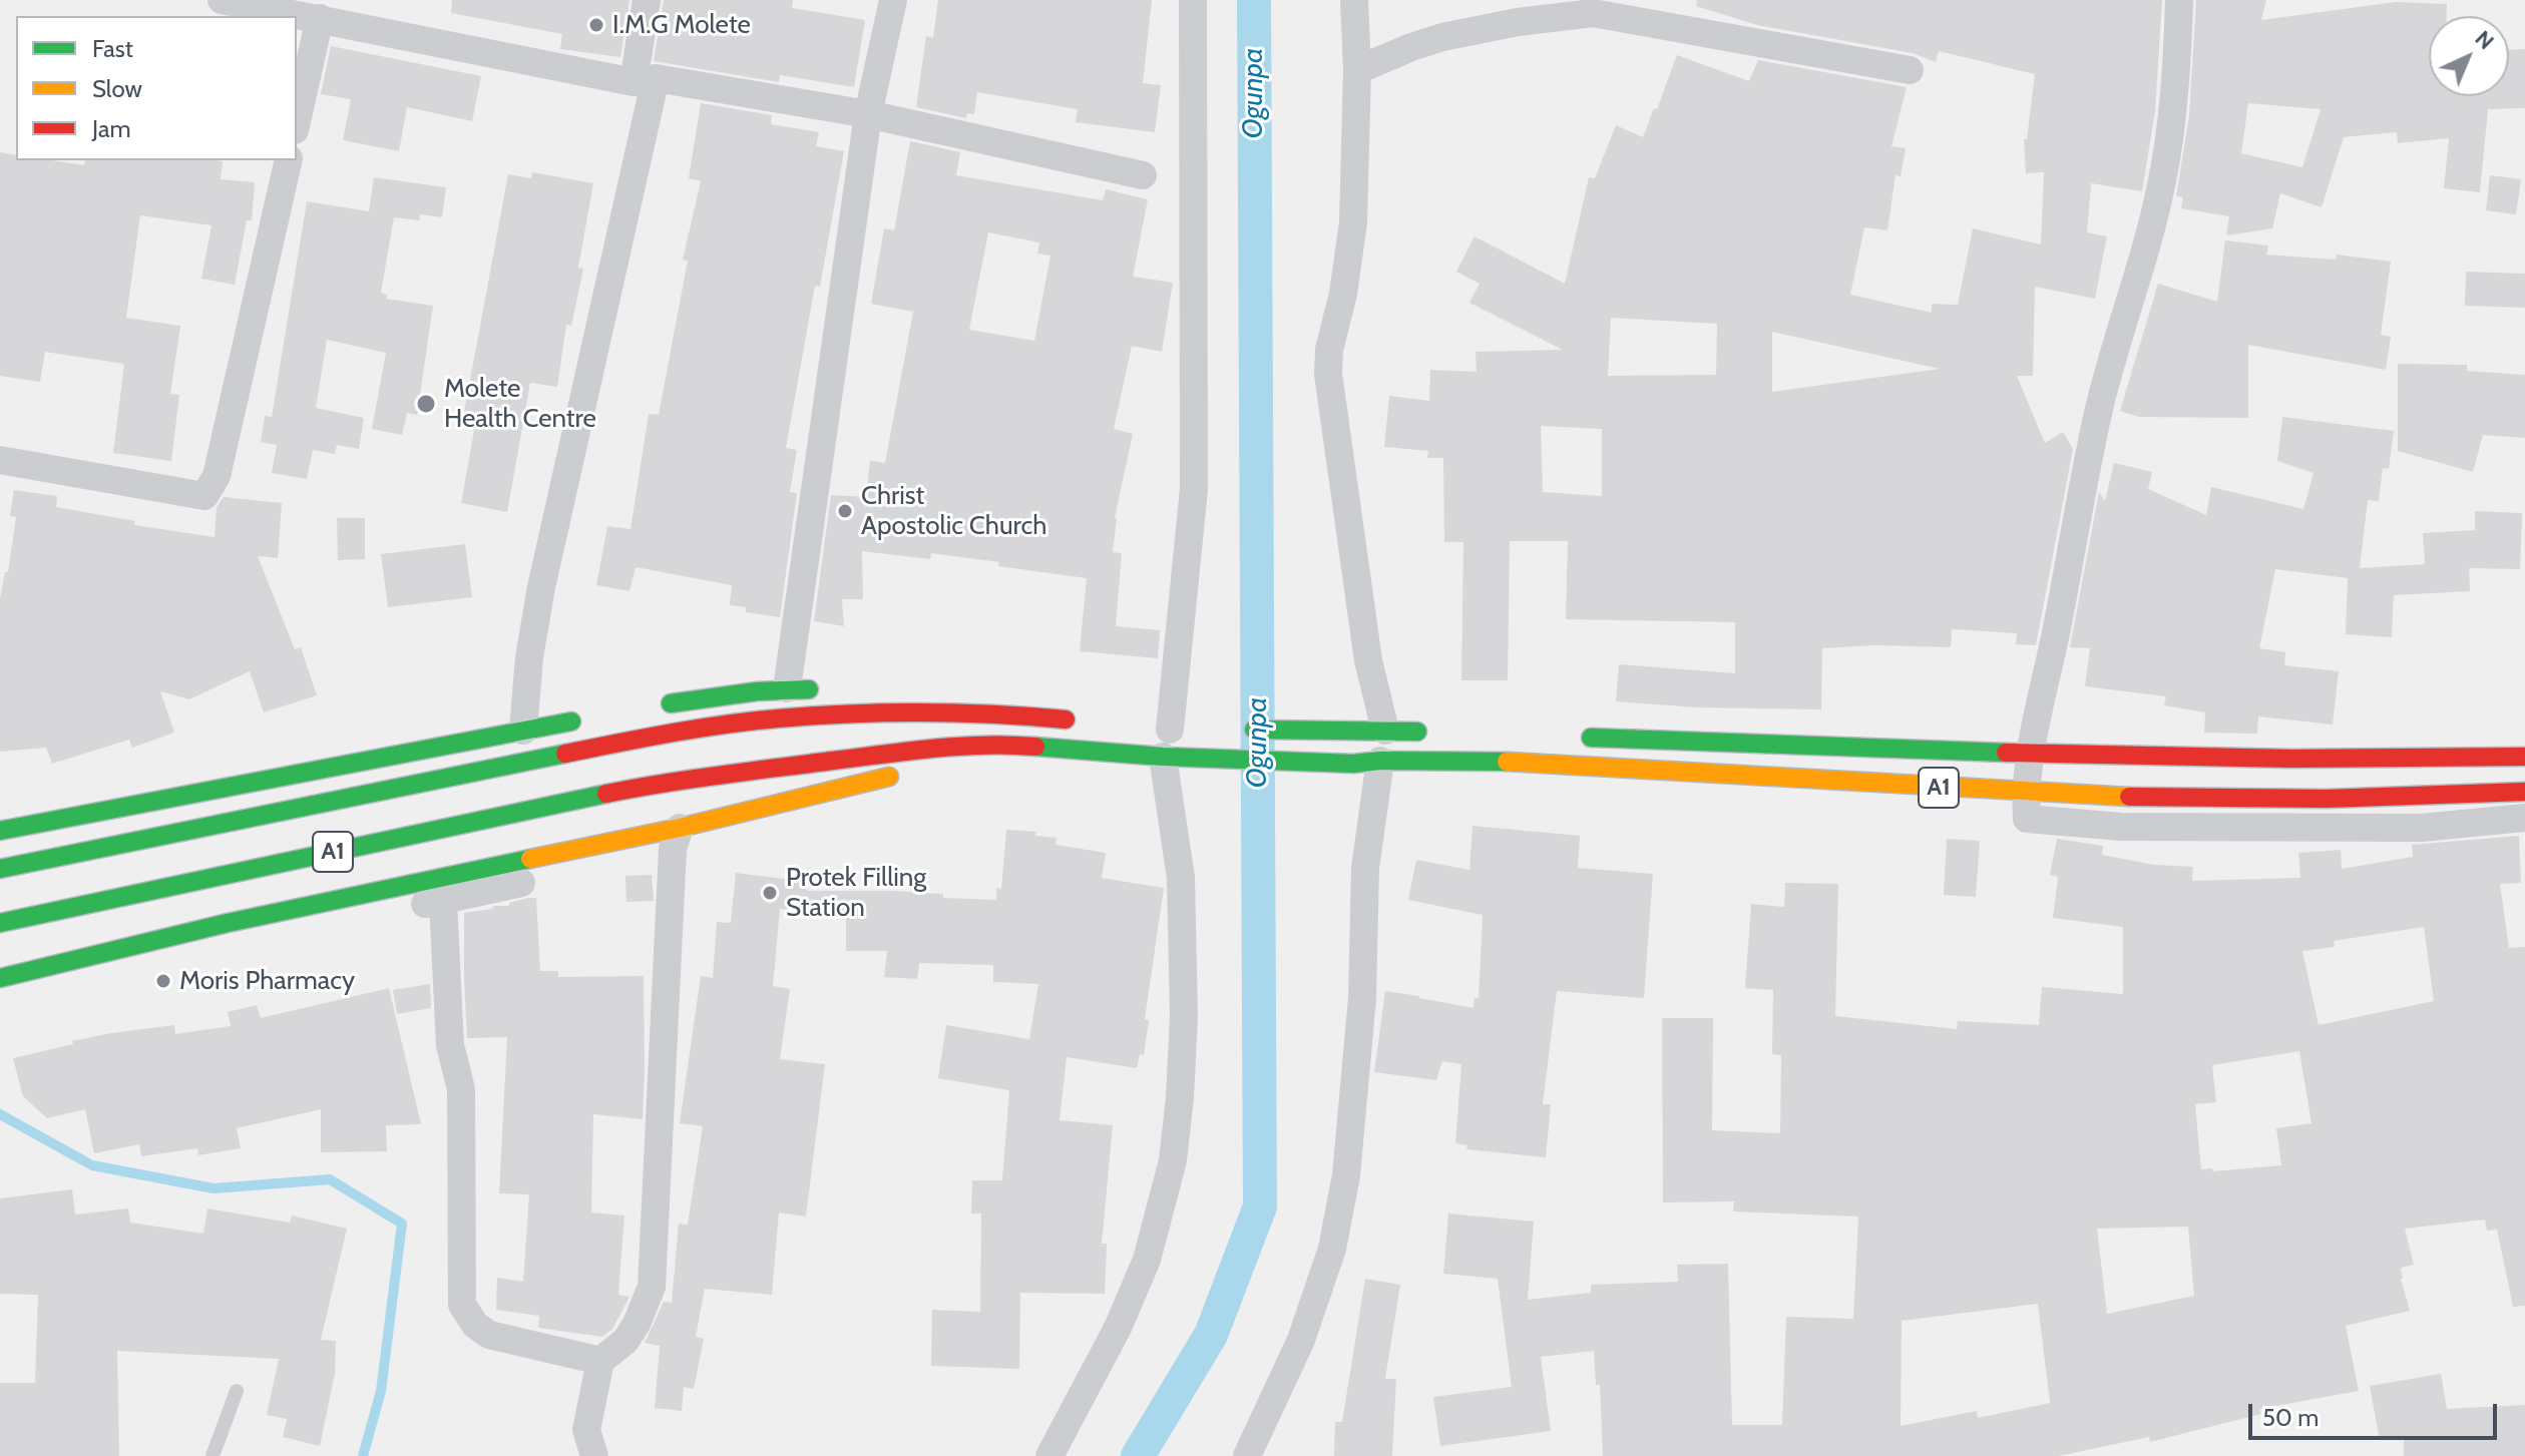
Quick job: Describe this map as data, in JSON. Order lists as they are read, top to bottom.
{
  "streets": {
    "highway": ["A1"]
  },
  "water": ["Ogunpa"],
  "places": [
    "I.M.G Molete",
    "Molete Health Centre",
    "Christ Apostolic Church",
    "Protek Filling Station",
    "Moris Pharmacy"
  ],
  "legend": ["Fast", "Slow", "Jam"],
  "scale_bar": "50 m",
  "north": "top right"
}
